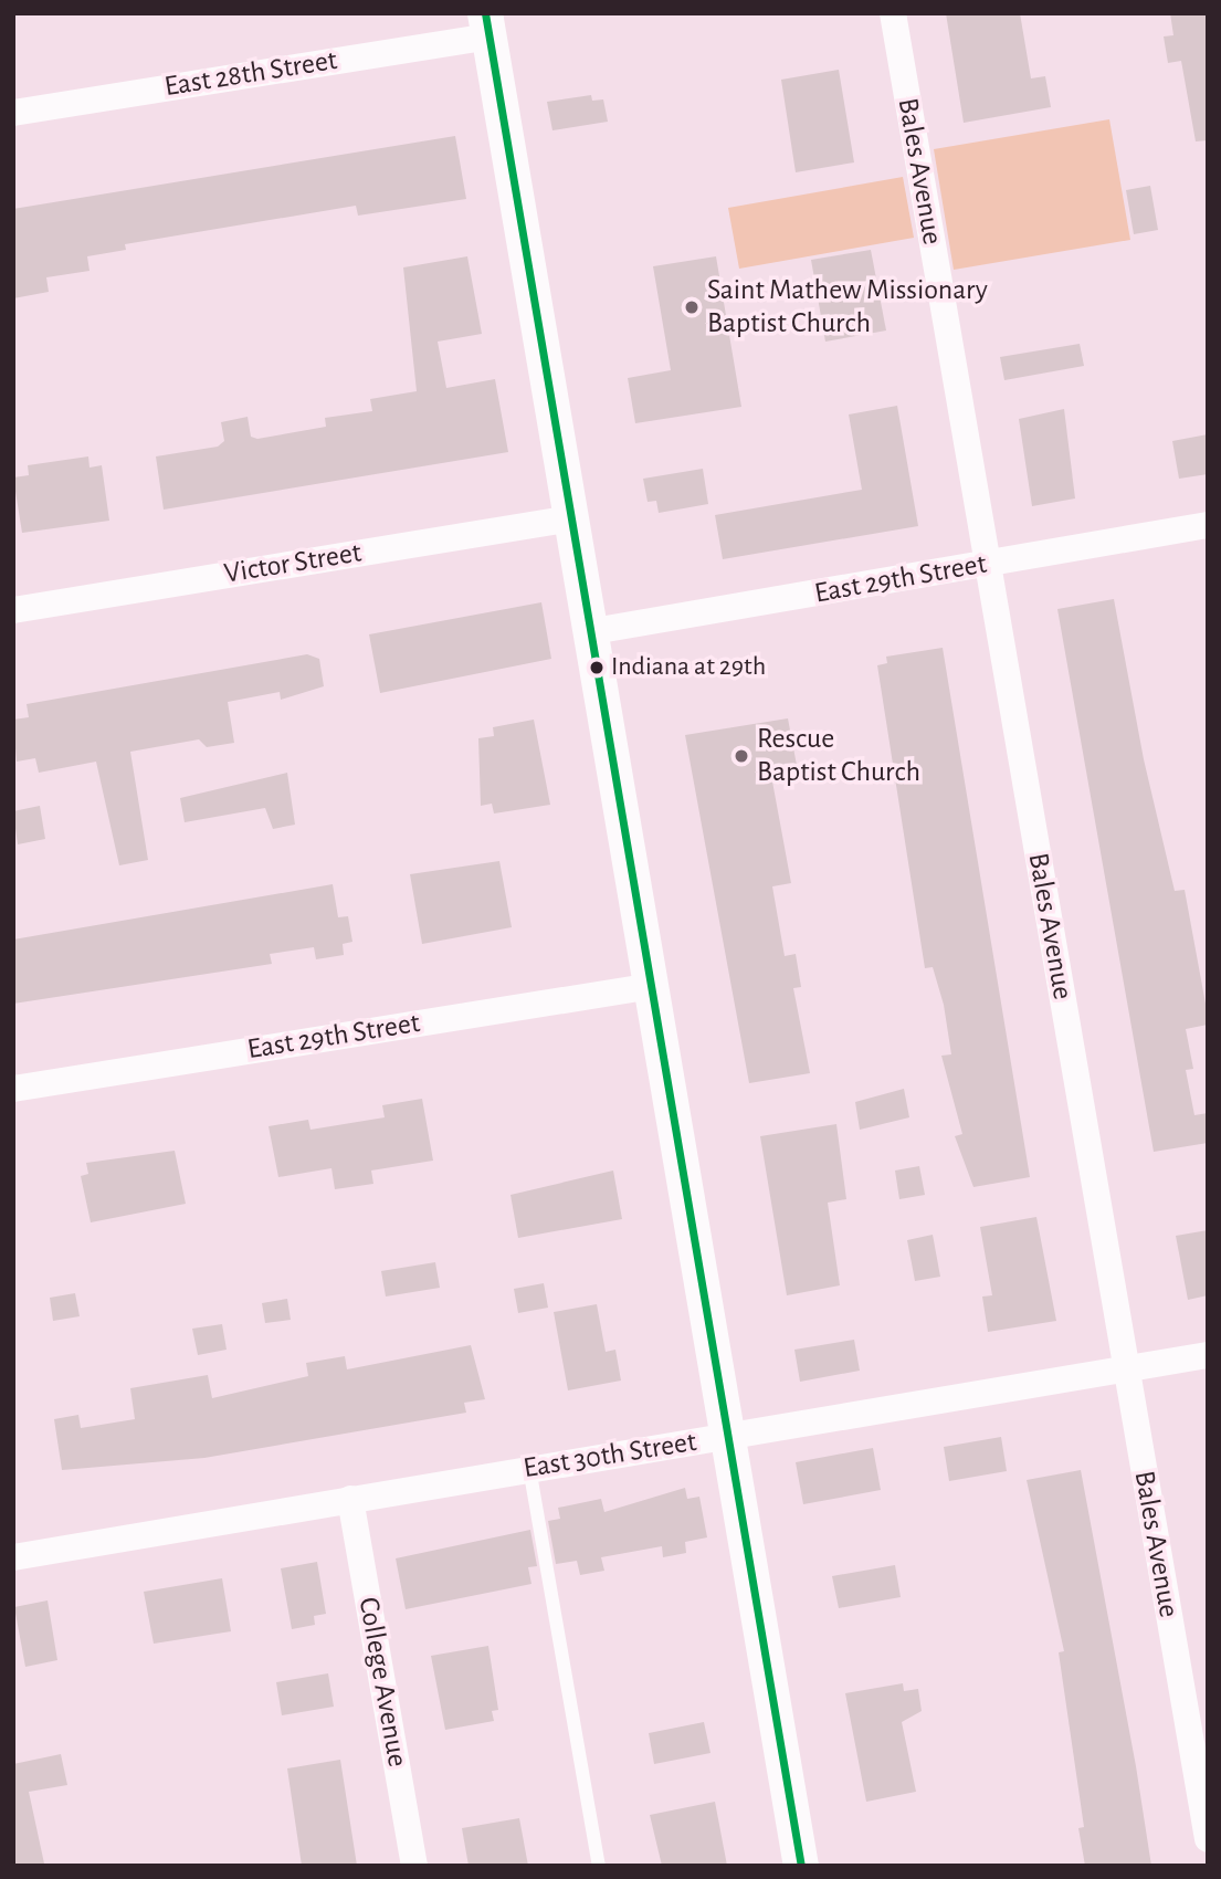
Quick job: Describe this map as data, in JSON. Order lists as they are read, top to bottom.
{
  "streets": {
    "street": [
      "East 28th Street",
      "Bales Avenue",
      "Victor Street",
      "East 29th Street",
      "East 30th Street",
      "College Avenue"
    ]
  },
  "crossings": [
    ["Bales Avenue", "East 29th Street"],
    ["Bales Avenue", "East 30th Street"],
    ["East 30th Street", "College Avenue"]
  ],
  "places": ["Saint Mathew Missionary Baptist Church", "Indiana at 29th", "Rescue Baptist Church"]
}
